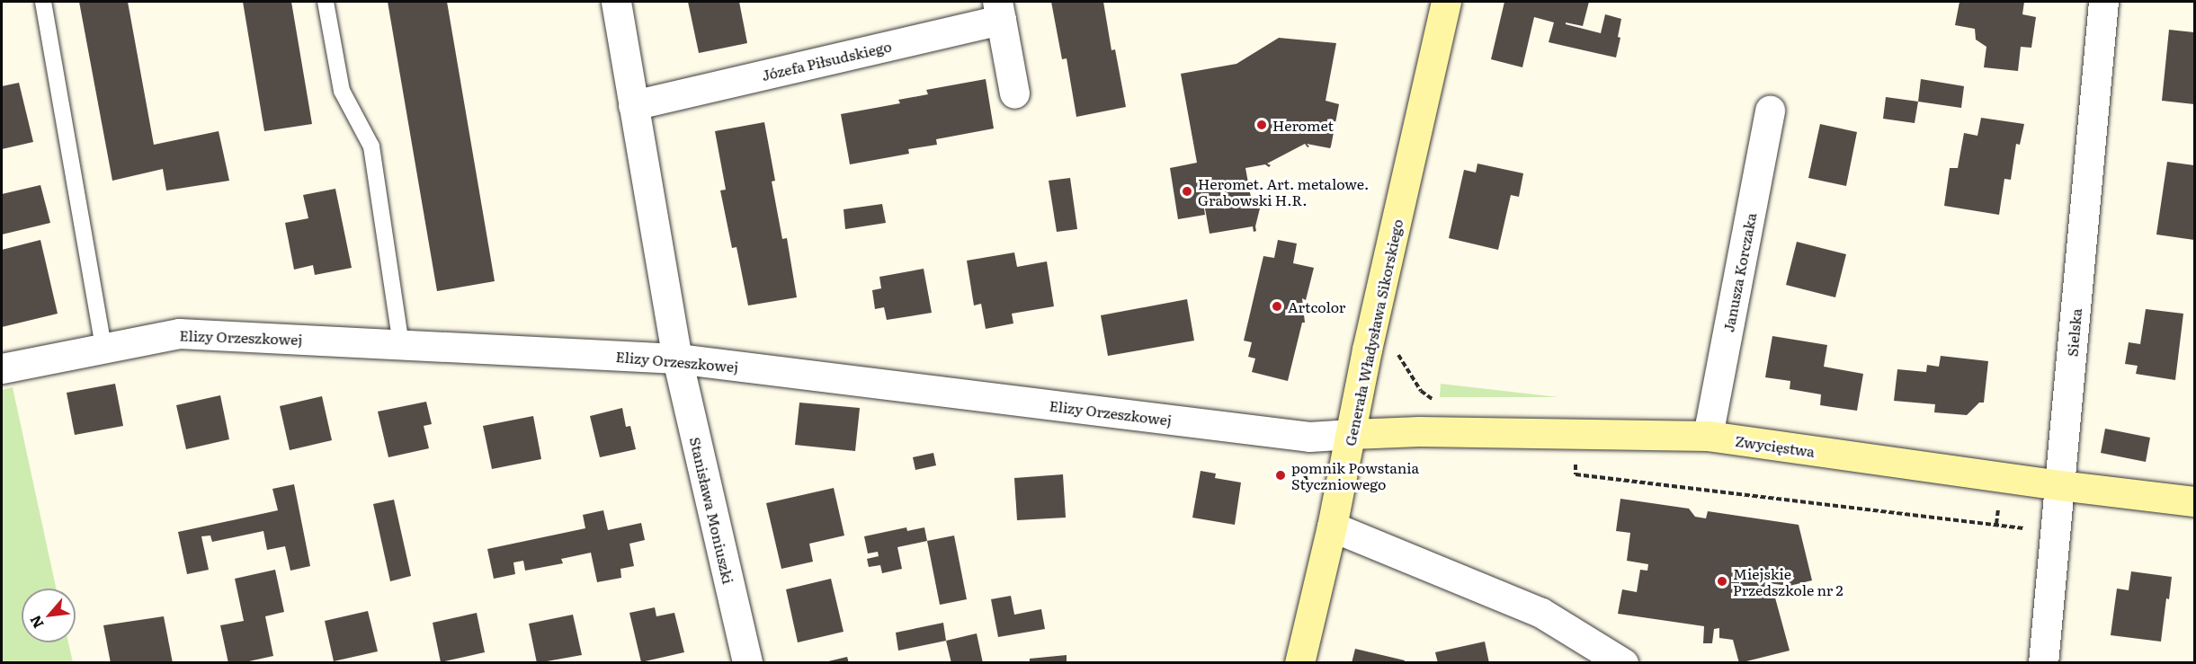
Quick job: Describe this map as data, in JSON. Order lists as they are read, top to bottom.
{
  "streets": {
    "street": [
      "Józefa Piłsudskiego",
      "Janusza Korczaka",
      "Generała Władysława Sikorskiego",
      "Sielska",
      "Elizy Orzeszkowej",
      "Zwycięstwa",
      "Stanisława Moniuszki"
    ]
  },
  "crossings": [
    ["Janusza Korczaka", "Zwycięstwa"],
    ["Generała Władysława Sikorskiego", "Elizy Orzeszkowej"],
    ["Generała Władysława Sikorskiego", "Zwycięstwa"],
    ["Sielska", "Zwycięstwa"],
    ["Elizy Orzeszkowej", "Zwycięstwa"],
    ["Elizy Orzeszkowej", "Stanisława Moniuszki"]
  ],
  "places": [
    "Heromet",
    "Heromet. Art. metalowe. Grabowski H.R.",
    "Artcolor",
    "pomnik Powstania Styczniowego",
    "Miejskie Przedszkole nr 2"
  ],
  "north": "bottom left"
}
